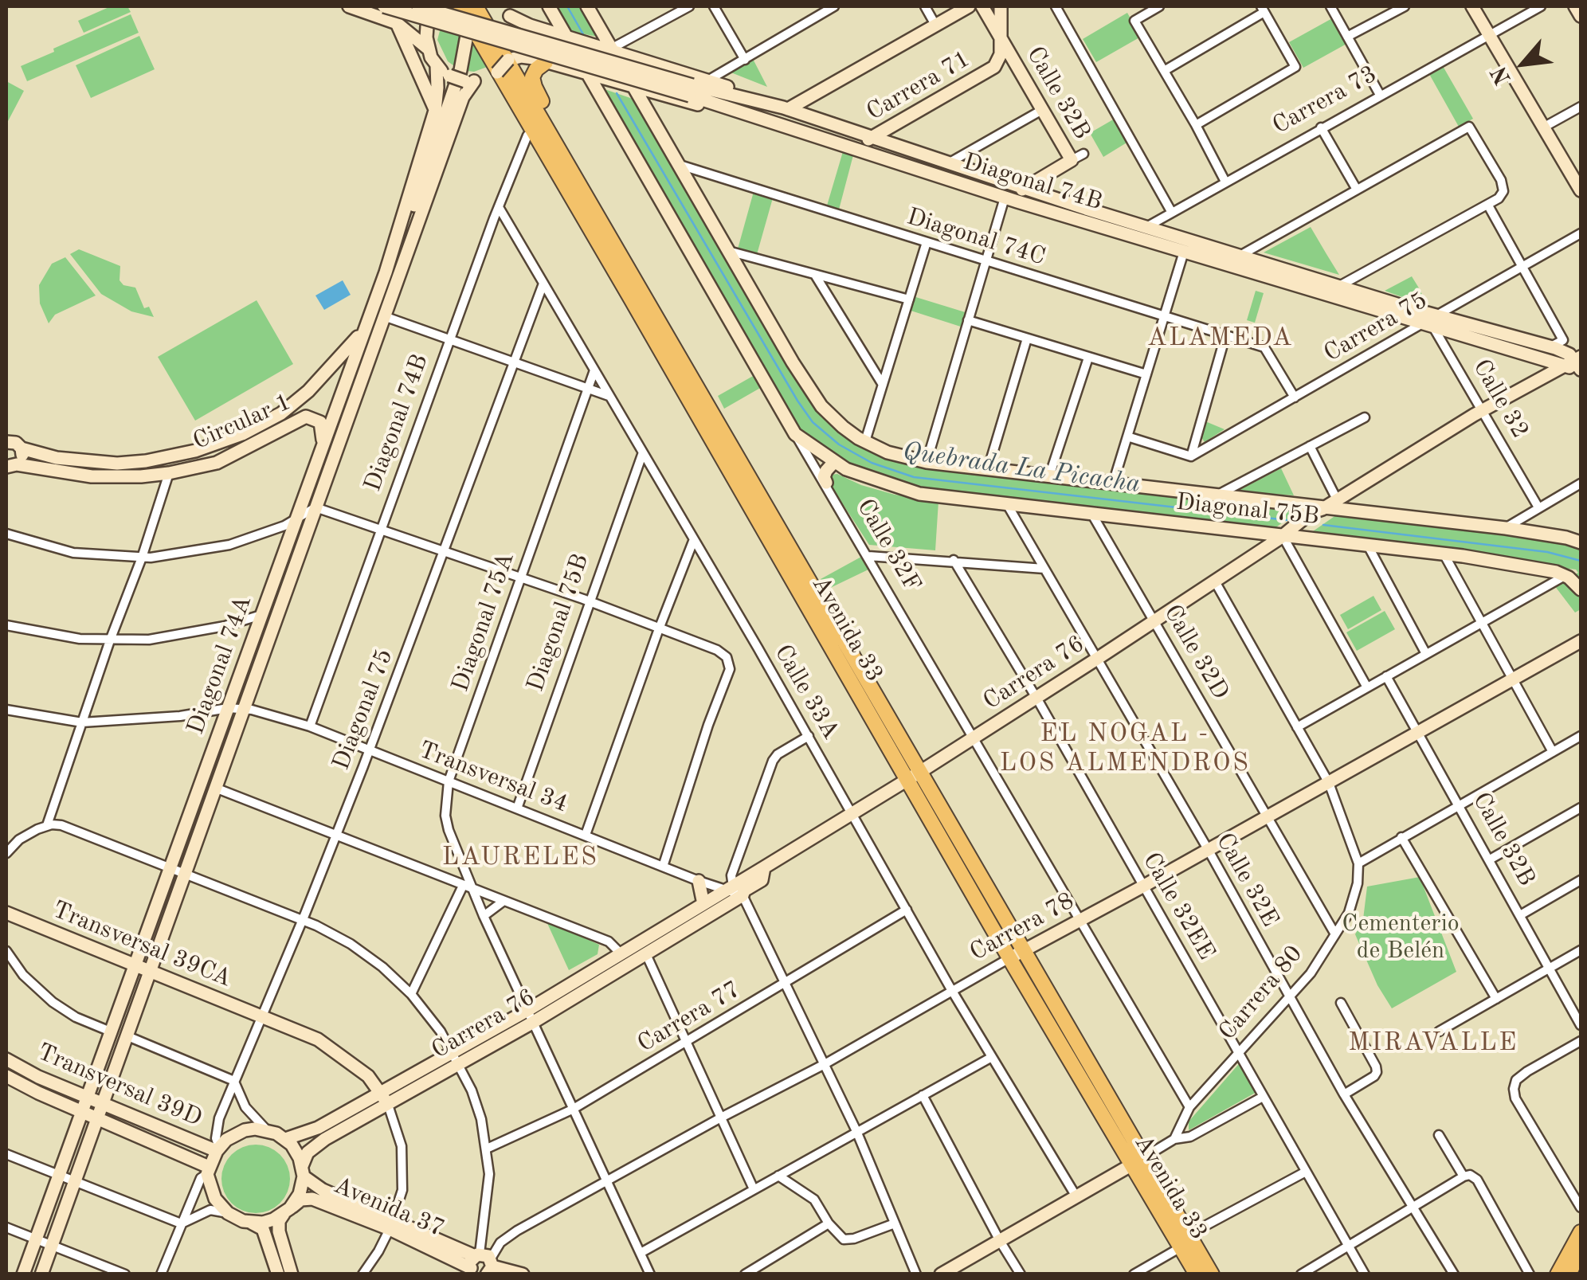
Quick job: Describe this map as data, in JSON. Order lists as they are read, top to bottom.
{
  "streets": {
    "main road": ["Avenida 33"],
    "street": [
      "Carrera 71",
      "Calle 32B",
      "Carrera 73",
      "Diagonal 74B",
      "Diagonal 74C",
      "Carrera 75",
      "Calle 32",
      "Circular 1",
      "Diagonal 75B",
      "Calle 32F",
      "Diagonal 75A",
      "Calle 32D",
      "Diagonal 74A",
      "Carrera 76",
      "Calle 33A",
      "Diagonal 75",
      "Transversal 34",
      "Calle 32E",
      "Calle 32EE",
      "Carrera 78",
      "Transversal 39CA",
      "Carrera 80",
      "Carrera 77",
      "Transversal 39D",
      "Avenida 37"
    ]
  },
  "crossings": [
    ["Carrera 71", "Calle 32B"],
    ["Carrera 71", "Diagonal 74B"],
    ["Calle 32B", "Carrera 78"],
    ["Carrera 73", "Diagonal 74B"],
    ["Diagonal 74B", "Carrera 75"],
    ["Diagonal 74B", "Calle 32"],
    ["Diagonal 74B", "Avenida 33"],
    ["Diagonal 74B", "Carrera 76"],
    ["Diagonal 74B", "Calle 33A"],
    ["Diagonal 74B", "Transversal 34"],
    ["Diagonal 74C", "Carrera 75"],
    ["Carrera 75", "Calle 32"],
    ["Calle 32", "Carrera 76"],
    ["Circular 1", "Diagonal 74A"],
    ["Diagonal 75B", "Calle 32F"],
    ["Diagonal 75B", "Calle 32D"],
    ["Diagonal 75B", "Carrera 76"],
    ["Diagonal 75B", "Calle 33A"],
    ["Diagonal 75B", "Transversal 34"],
    ["Diagonal 75B", "Calle 32E"],
    ["Calle 32F", "Carrera 76"],
    ["Calle 32F", "Carrera 78"],
    ["Calle 32F", "Carrera 80"],
    ["Diagonal 75A", "Carrera 76"],
    ["Diagonal 75A", "Calle 33A"],
    ["Diagonal 75A", "Transversal 34"],
    ["Diagonal 75A", "Carrera 78"],
    ["Diagonal 75A", "Carrera 77"],
    ["Avenida 33", "Carrera 76"],
    ["Avenida 33", "Carrera 78"],
    ["Calle 32D", "Carrera 76"],
    ["Calle 32D", "Carrera 78"],
    ["Calle 32D", "Carrera 80"],
    ["Diagonal 74A", "Transversal 34"],
    ["Diagonal 74A", "Transversal 39CA"],
    ["Diagonal 74A", "Transversal 39D"],
    ["Carrera 76", "Calle 33A"],
    ["Carrera 76", "Diagonal 75"],
    ["Carrera 76", "Transversal 34"],
    ["Carrera 76", "Calle 32E"],
    ["Carrera 76", "Calle 32EE"],
    ["Carrera 76", "Transversal 39CA"],
    ["Carrera 76", "Transversal 39D"],
    ["Carrera 76", "Avenida 37"],
    ["Calle 33A", "Diagonal 75"],
    ["Calle 33A", "Carrera 78"],
    ["Calle 33A", "Carrera 77"],
    ["Diagonal 75", "Transversal 34"],
    ["Diagonal 75", "Transversal 39CA"],
    ["Diagonal 75", "Transversal 39D"],
    ["Diagonal 75", "Avenida 37"],
    ["Calle 32E", "Carrera 78"],
    ["Calle 32E", "Carrera 80"],
    ["Calle 32EE", "Carrera 78"],
    ["Calle 32EE", "Carrera 80"],
    ["Carrera 78", "Avenida 37"],
    ["Transversal 39D", "Avenida 37"]
  ],
  "districts": [
    "ALAMEDA",
    "EL NOGAL - LOS ALMENDROS",
    "LAURELES",
    "MIRAVALLE"
  ],
  "water": ["Quebrada La Picacha"],
  "parks": ["Cementerio de Belén"],
  "north": "bottom left"
}
